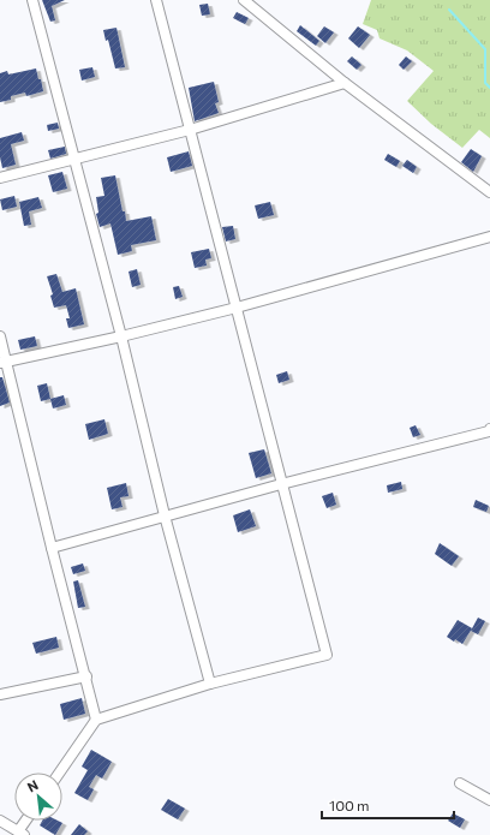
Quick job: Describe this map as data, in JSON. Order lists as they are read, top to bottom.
{
  "scale_bar": "100 m",
  "north": "top left"
}
